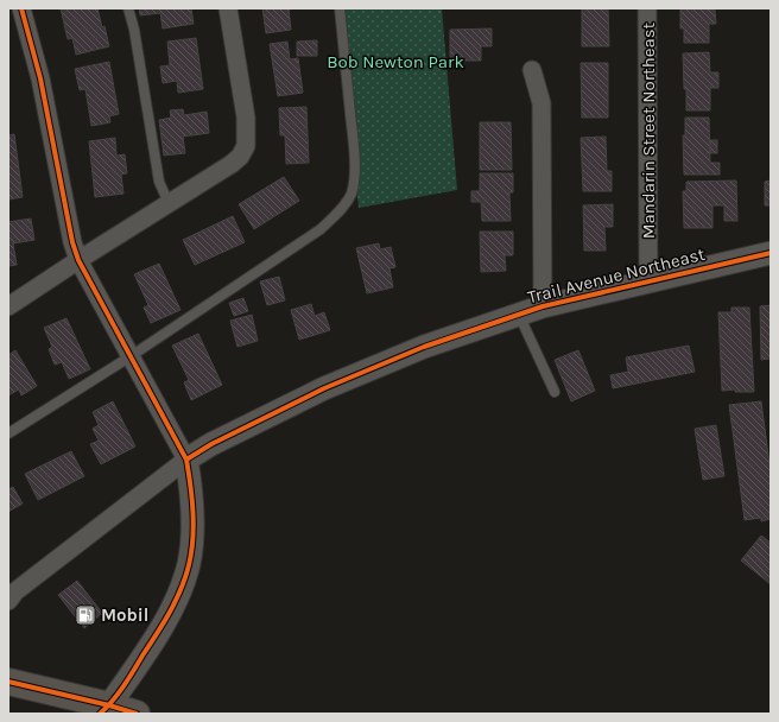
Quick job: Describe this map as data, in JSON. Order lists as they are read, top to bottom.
{
  "streets": {
    "street": ["Mandarin Street Northeast", "Trail Avenue Northeast"]
  },
  "crossings": [
    ["Mandarin Street Northeast", "Trail Avenue Northeast"]
  ],
  "parks": ["Bob Newton Park"],
  "places": {
    "fuel station": ["Mobil"]
  }
}
